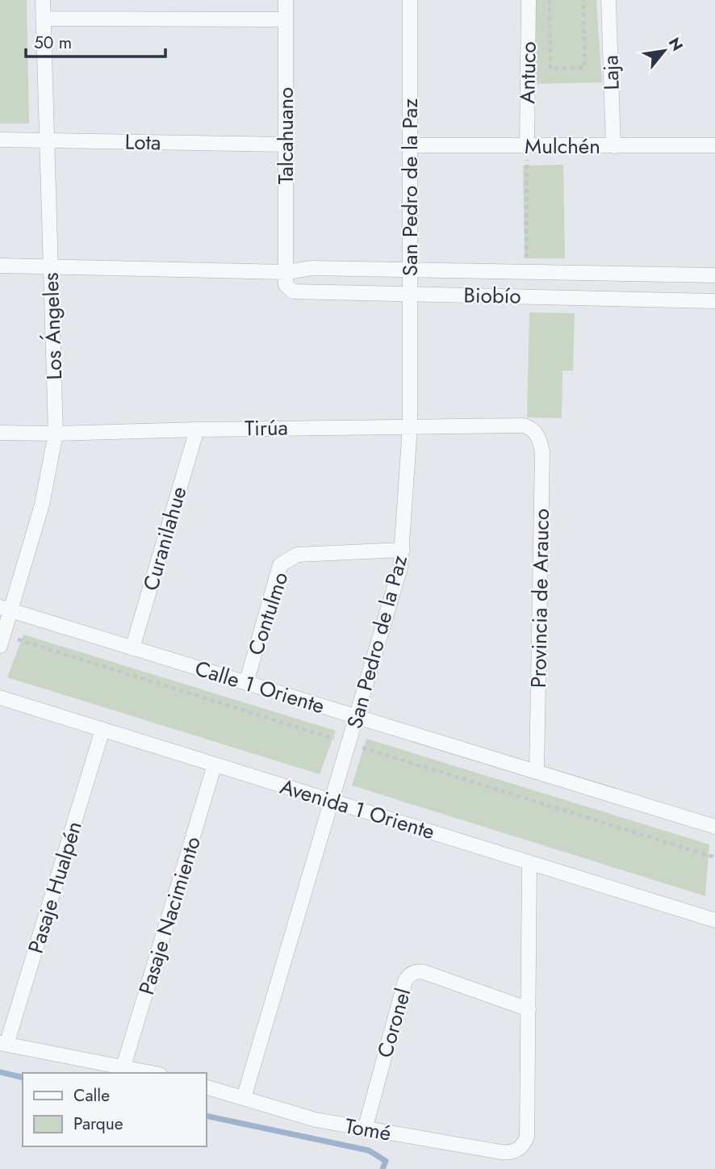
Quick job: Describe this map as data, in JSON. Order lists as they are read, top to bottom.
{
  "streets": {
    "street": [
      "Antuco",
      "Laja",
      "Talcahuano",
      "Lota",
      "Mulchén",
      "San Pedro de la Paz",
      "Biobío",
      "Los Ángeles",
      "Tirúa",
      "Curanilahue",
      "Provincia de Arauco",
      "Contulmo",
      "Calle 1 Oriente",
      "Avenida 1 Oriente",
      "Pasaje Hualpén",
      "Pasaje Nacimiento",
      "Coronel",
      "Tomé"
    ]
  },
  "crossings": [
    ["Antuco", "Mulchén"],
    ["Laja", "Mulchén"],
    ["Talcahuano", "Lota"],
    ["Talcahuano", "Biobío"],
    ["Lota", "Los Ángeles"],
    ["Mulchén", "San Pedro de la Paz"],
    ["San Pedro de la Paz", "Biobío"],
    ["San Pedro de la Paz", "Tirúa"],
    ["San Pedro de la Paz", "Contulmo"],
    ["San Pedro de la Paz", "Calle 1 Oriente"],
    ["San Pedro de la Paz", "Avenida 1 Oriente"],
    ["San Pedro de la Paz", "Tomé"],
    ["Biobío", "Los Ángeles"],
    ["Los Ángeles", "Tirúa"],
    ["Los Ángeles", "Calle 1 Oriente"],
    ["Tirúa", "Curanilahue"],
    ["Tirúa", "Provincia de Arauco"],
    ["Curanilahue", "Calle 1 Oriente"],
    ["Provincia de Arauco", "Calle 1 Oriente"],
    ["Contulmo", "Calle 1 Oriente"],
    ["Avenida 1 Oriente", "Pasaje Hualpén"],
    ["Avenida 1 Oriente", "Pasaje Nacimiento"],
    ["Coronel", "Tomé"]
  ],
  "legend": ["Calle", "Parque"],
  "scale_bar": "50 m",
  "north": "top right"
}
